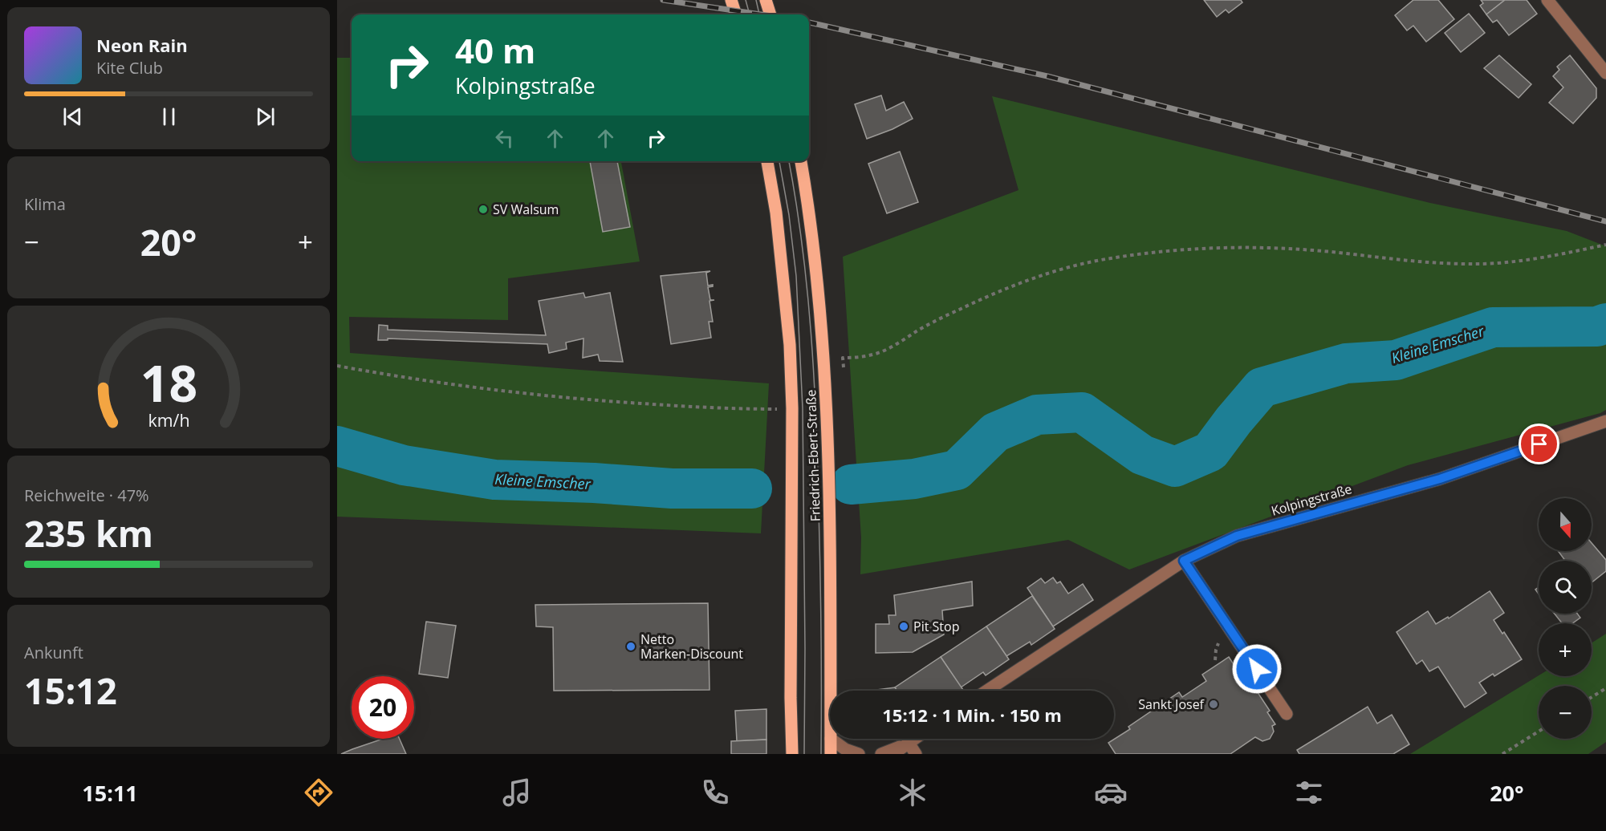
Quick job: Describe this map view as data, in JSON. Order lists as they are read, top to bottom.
{
  "streets": {
    "main road": ["Friedrich-Ebert-Straße"],
    "street": ["Kolpingstraße"]
  },
  "water": ["Kleine Emscher"],
  "places": [
    "SV Walsum",
    "Pit Stop",
    "Netto Marken-Discount",
    "Sankt Josef"
  ],
  "north": "bottom",
  "page": {
    "turn": ["40 m", "Kolpingstraße"],
    "song": ["Neon Rain", "Kite Club"],
    "tile": [
      "Klima",
      ["Reichweite · 47%", "235 km"],
      ["Ankunft", "15:12"]
    ],
    "heat": ["−", "20°", "+"],
    "map_buttons": ["+", "−"],
    "limit": "20",
    "trip": "15:12 · 1 Min. · 150 m",
    "tabs": ["15:11", "20°"],
    "gauge": ["18", "km/h"]
  }
}
